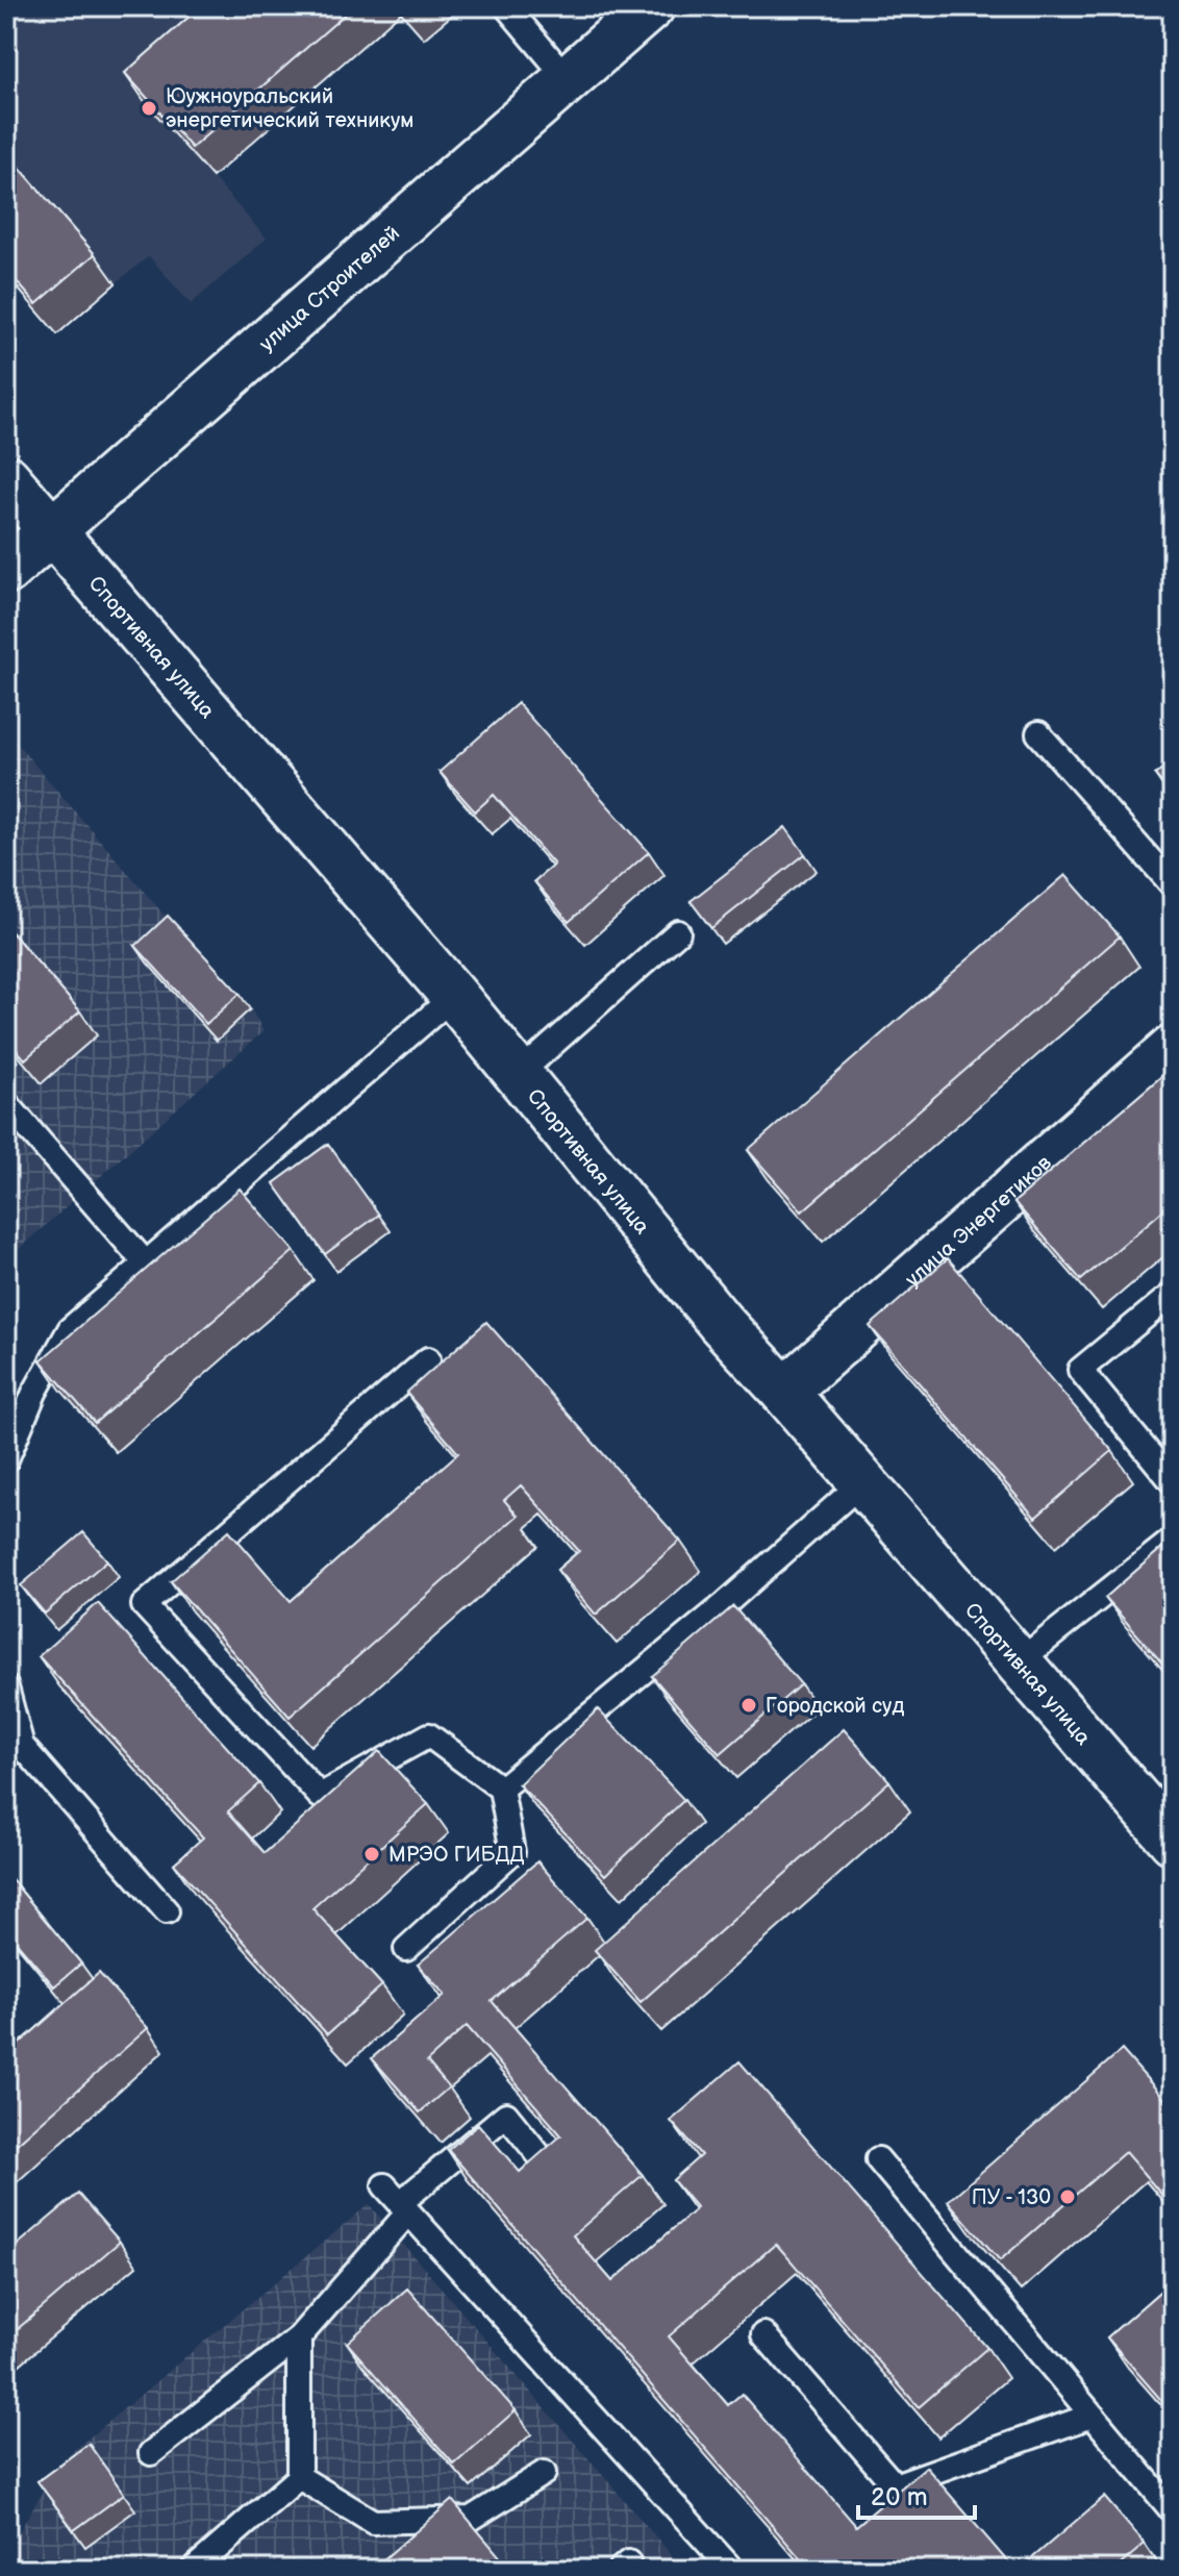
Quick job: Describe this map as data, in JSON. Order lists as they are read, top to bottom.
{
  "streets": {
    "street": ["улица Строителей", "Спортивная улица", "улица Энергетиков"]
  },
  "crossings": [
    ["улица Строителей", "Спортивная улица"],
    ["Спортивная улица", "улица Энергетиков"]
  ],
  "places": [
    "Юужноуральский энергетический техникум",
    "Городской суд",
    "МРЭО ГИБДД",
    "ПУ - 130"
  ],
  "scale_bar": "20 m"
}
